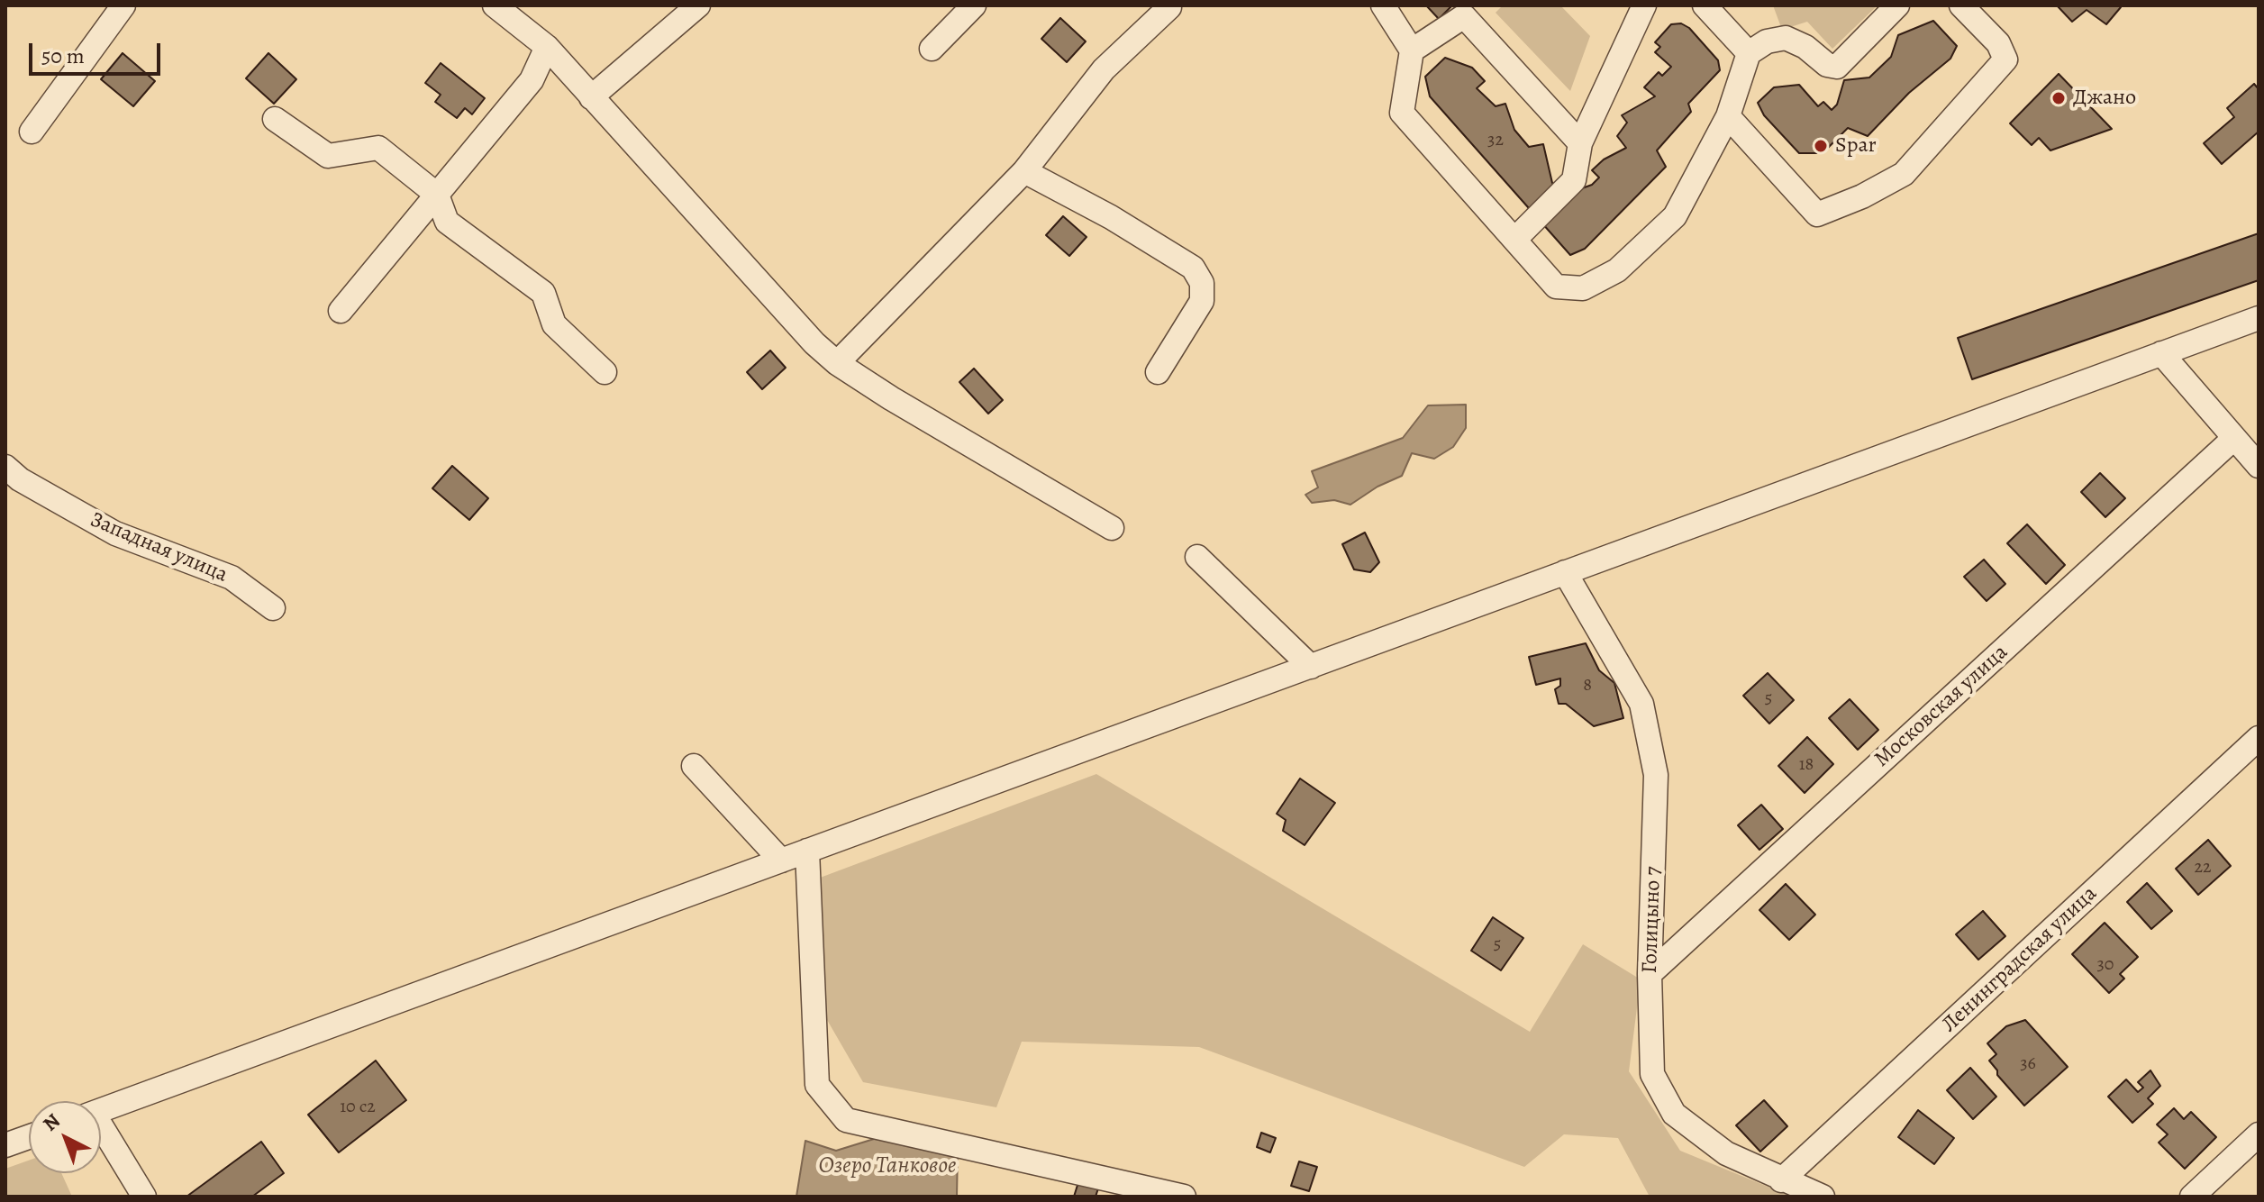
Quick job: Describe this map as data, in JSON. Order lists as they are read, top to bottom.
{
  "streets": {
    "street": [
      "Западная улица",
      "Московская улица",
      "Голицыно 7",
      "Ленинградская улица"
    ]
  },
  "crossings": [
    ["Московская улица", "Голицыно 7"],
    ["Голицыно 7", "Ленинградская улица"]
  ],
  "water": ["Озеро Танковое"],
  "places": ["Джано", "Spar"],
  "house_numbers": [
    "32",
    "8",
    "5",
    "18",
    "22",
    "5",
    "30",
    "36",
    "10 с2"
  ],
  "scale_bar": "50 m",
  "north": "top left"
}
